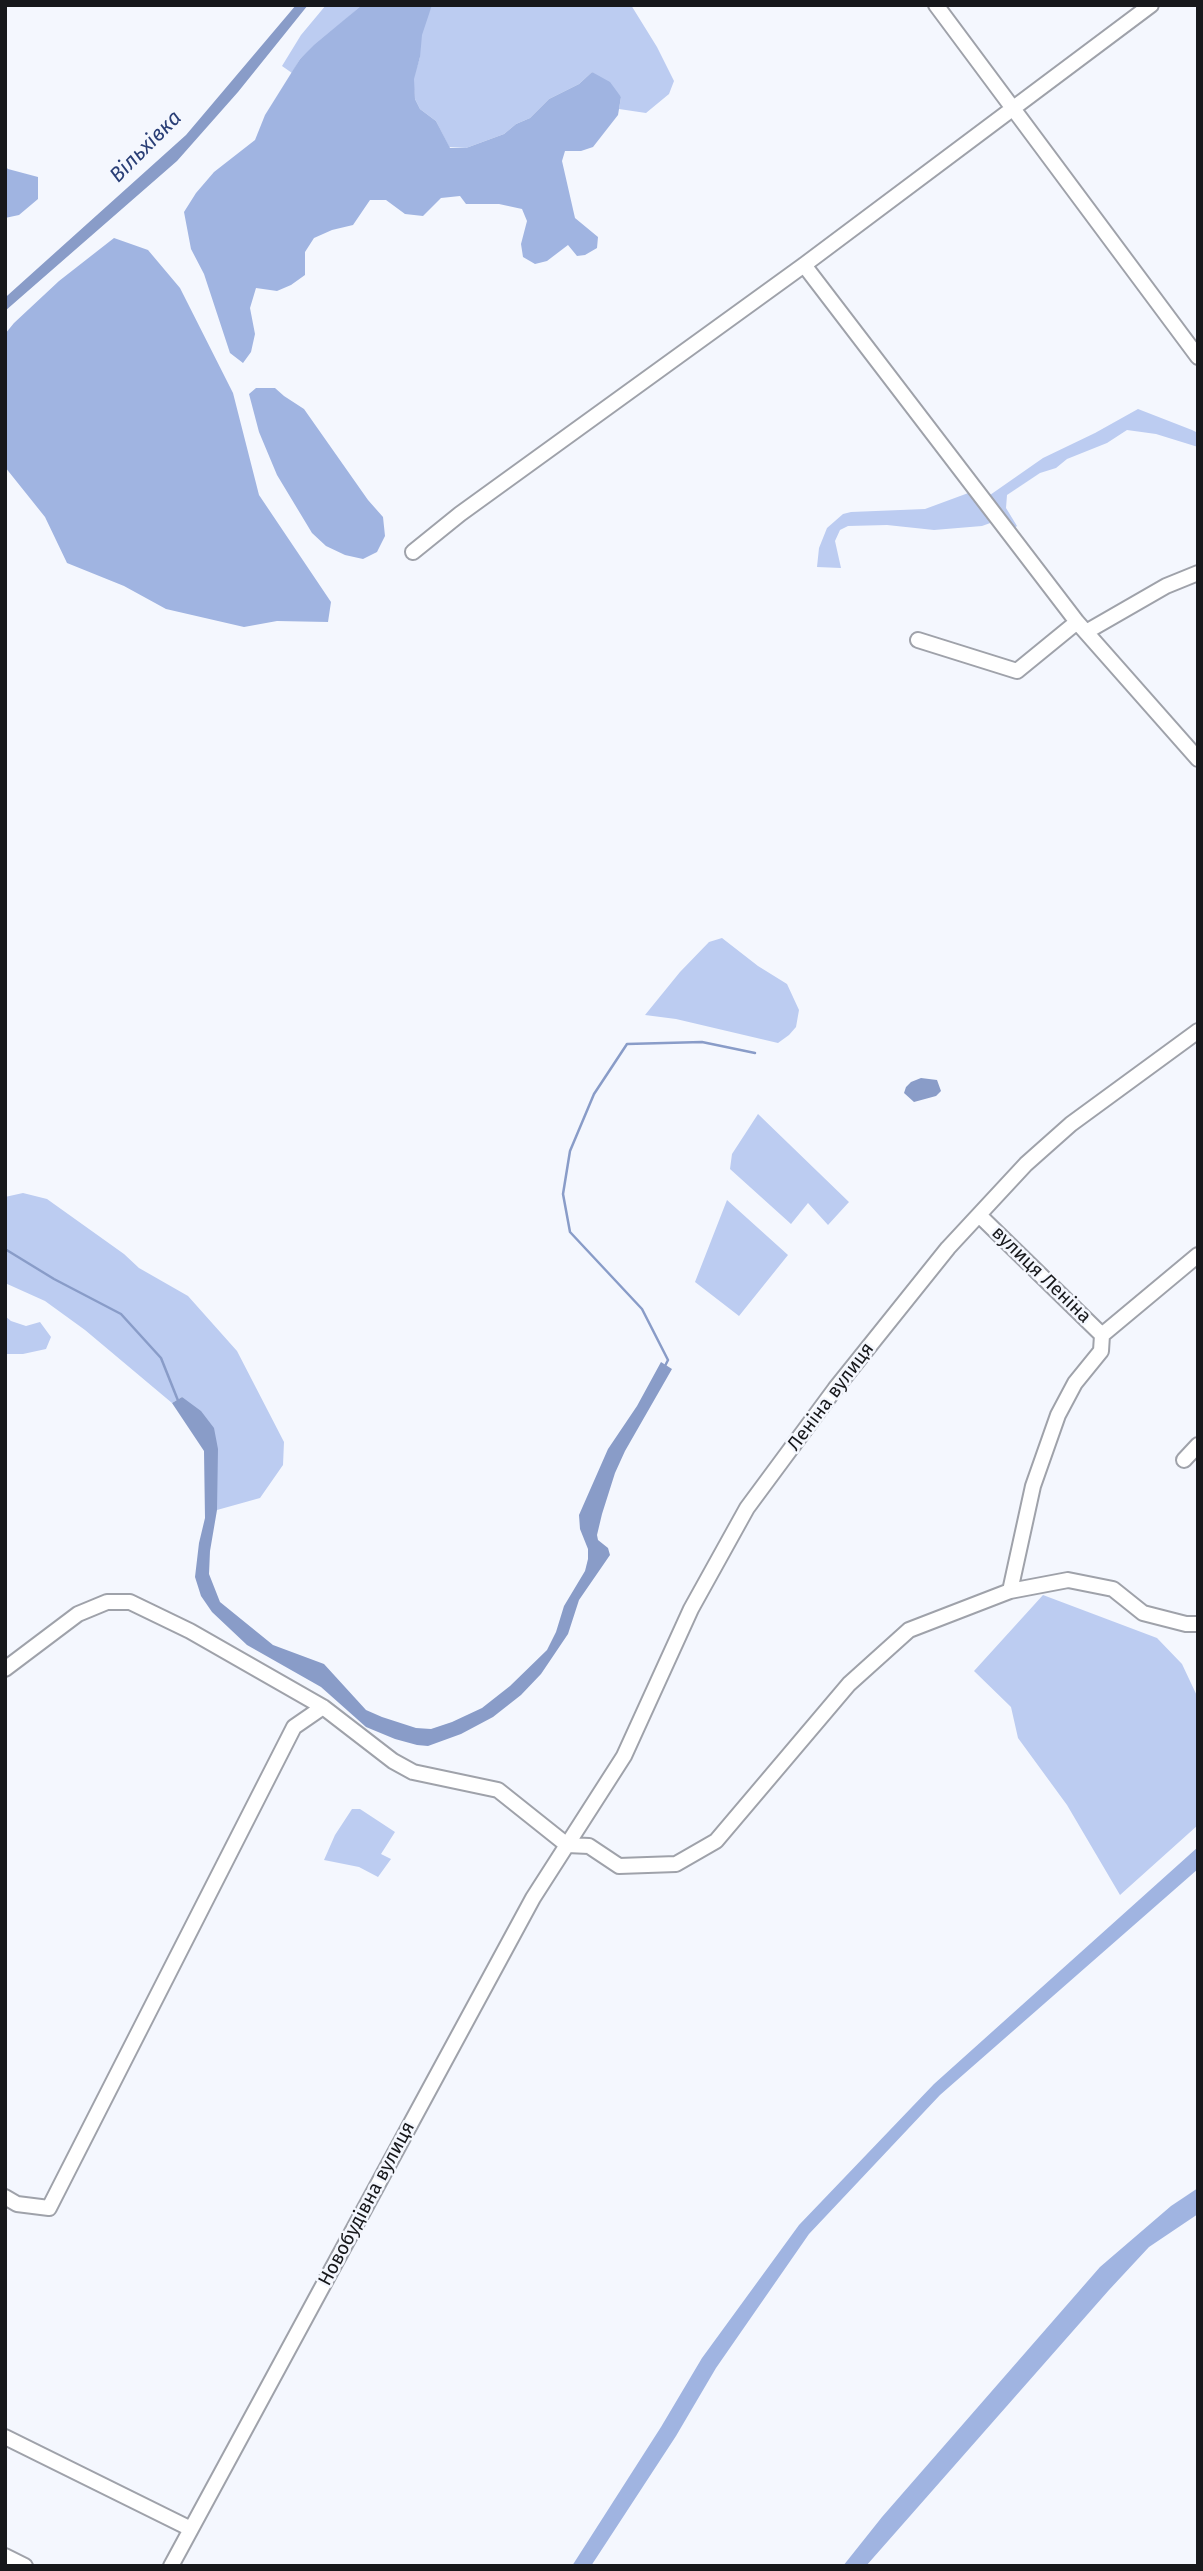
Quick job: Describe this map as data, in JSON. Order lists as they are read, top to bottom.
{
  "streets": {
    "street": ["вулиця Леніна", "Леніна вулиця", "Новобудівна вулиця"]
  },
  "crossings": [
    ["вулиця Леніна", "Леніна вулиця"],
    ["Леніна вулиця", "Новобудівна вулиця"]
  ],
  "water": ["Вільхівка"]
}
